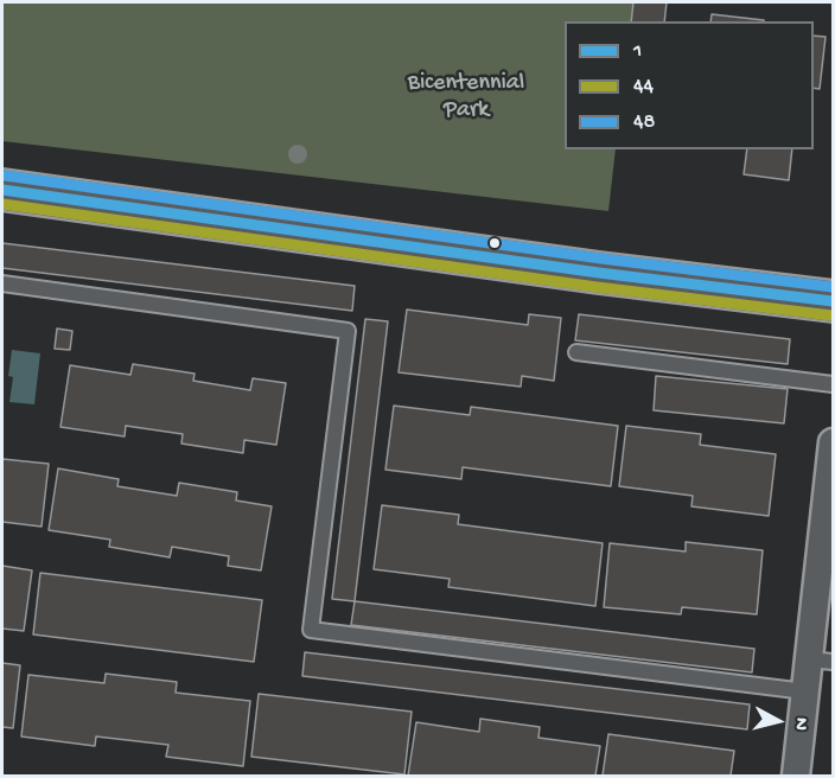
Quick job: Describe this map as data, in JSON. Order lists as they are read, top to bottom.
{
  "parks": ["Bicentennial Park"],
  "lines": ["transit line 48", "transit line 1", "transit line 44"],
  "legend": ["1", "44", "48"],
  "north": "right"
}
